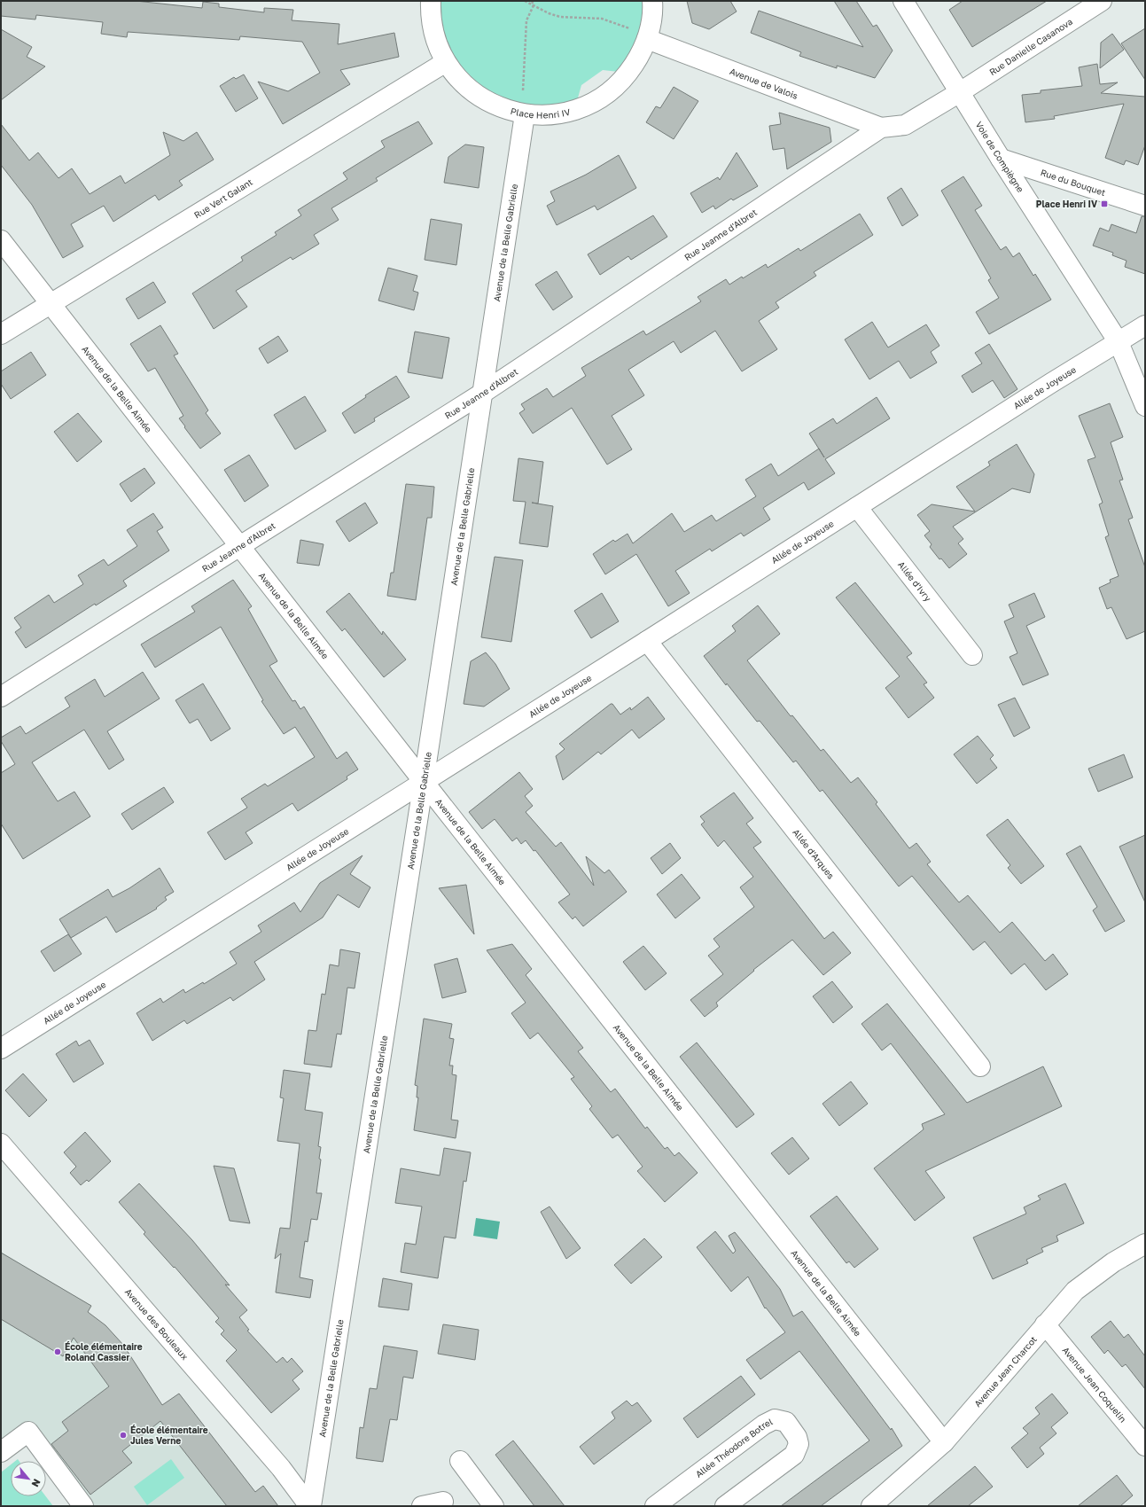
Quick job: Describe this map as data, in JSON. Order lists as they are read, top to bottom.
{
  "streets": {
    "street": [
      "Rue Danielle Casanova",
      "Avenue de Valois",
      "Place Henri IV",
      "Voie de Compiègne",
      "Rue du Bouquet",
      "Rue Vert Galant",
      "Rue Jeanne d'Albret",
      "Avenue de la Belle Gabrielle",
      "Allée de Joyeuse",
      "Avenue de la Belle Aimée",
      "Allée d'Ivry",
      "Allée d'Arques",
      "Avenue des Bouleaux",
      "Avenue Jean Charcot",
      "Avenue Jean Coquelin",
      "Allée Théodore Botrel"
    ]
  },
  "crossings": [
    ["Rue Danielle Casanova", "Voie de Compiègne"],
    ["Rue Danielle Casanova", "Rue Jeanne d'Albret"],
    ["Avenue de Valois", "Place Henri IV"],
    ["Avenue de Valois", "Rue Jeanne d'Albret"],
    ["Place Henri IV", "Rue Vert Galant"],
    ["Place Henri IV", "Avenue de la Belle Gabrielle"],
    ["Voie de Compiègne", "Rue du Bouquet"],
    ["Voie de Compiègne", "Rue Jeanne d'Albret"],
    ["Voie de Compiègne", "Allée de Joyeuse"],
    ["Rue Vert Galant", "Avenue de la Belle Aimée"],
    ["Rue Jeanne d'Albret", "Avenue de la Belle Gabrielle"],
    ["Rue Jeanne d'Albret", "Avenue de la Belle Aimée"],
    ["Avenue de la Belle Gabrielle", "Allée de Joyeuse"],
    ["Avenue de la Belle Gabrielle", "Avenue de la Belle Aimée"],
    ["Avenue de la Belle Gabrielle", "Avenue des Bouleaux"],
    ["Allée de Joyeuse", "Avenue de la Belle Aimée"],
    ["Allée de Joyeuse", "Allée d'Ivry"],
    ["Allée de Joyeuse", "Allée d'Arques"],
    ["Avenue de la Belle Aimée", "Avenue Jean Charcot"],
    ["Avenue Jean Charcot", "Avenue Jean Coquelin"]
  ],
  "places": {
    "transit": ["Place Henri IV"],
    "other": ["École élémentaire Roland Cassier", "École élémentaire Jules Verne"]
  },
  "north": "bottom right"
}
